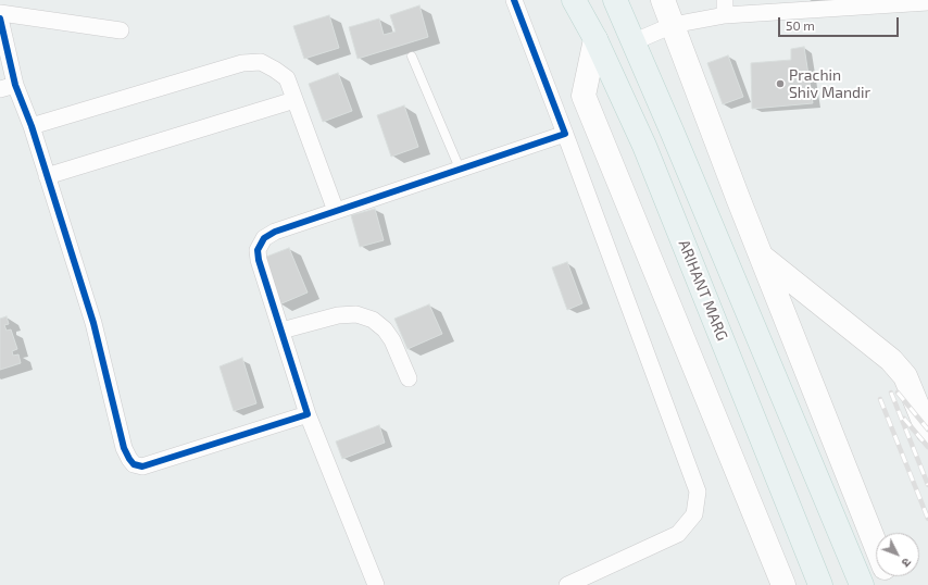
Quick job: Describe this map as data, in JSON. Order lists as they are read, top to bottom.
{
  "streets": {
    "main road": ["ARIHANT MARG"]
  },
  "places": ["Prachin Shiv Mandir"],
  "scale_bar": "50 m",
  "north": "bottom right"
}
